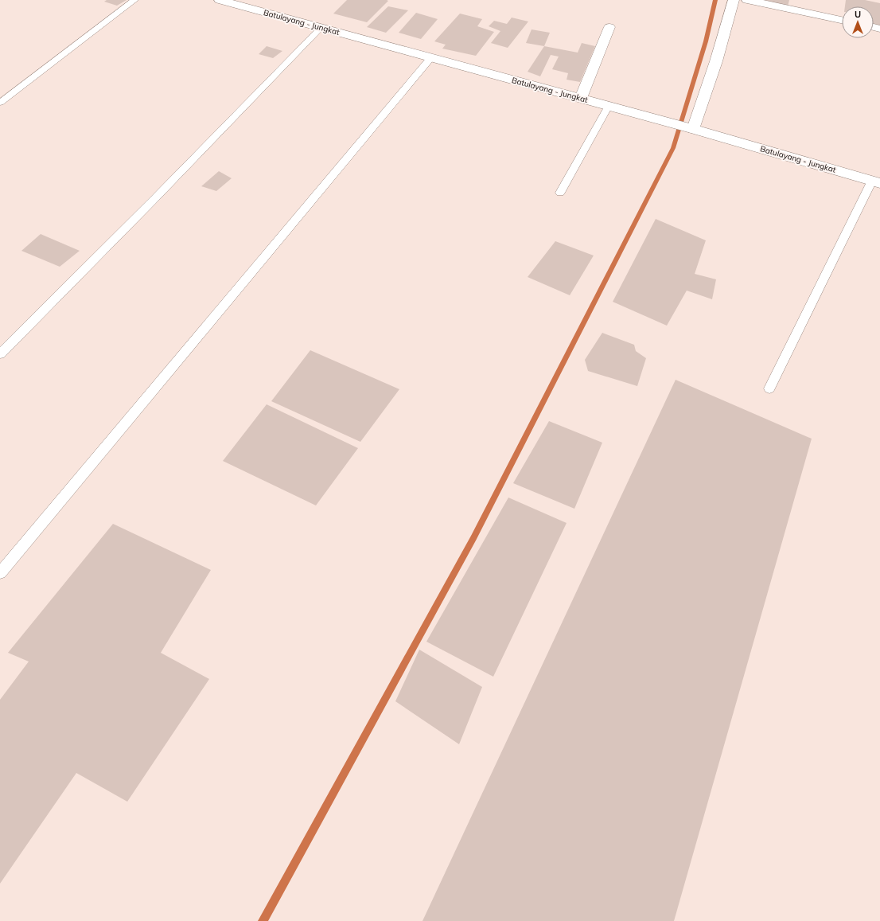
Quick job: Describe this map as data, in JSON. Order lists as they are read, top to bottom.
{
  "streets": {
    "main road": ["Batulayang - Jungkat"]
  },
  "north": "top"
}
